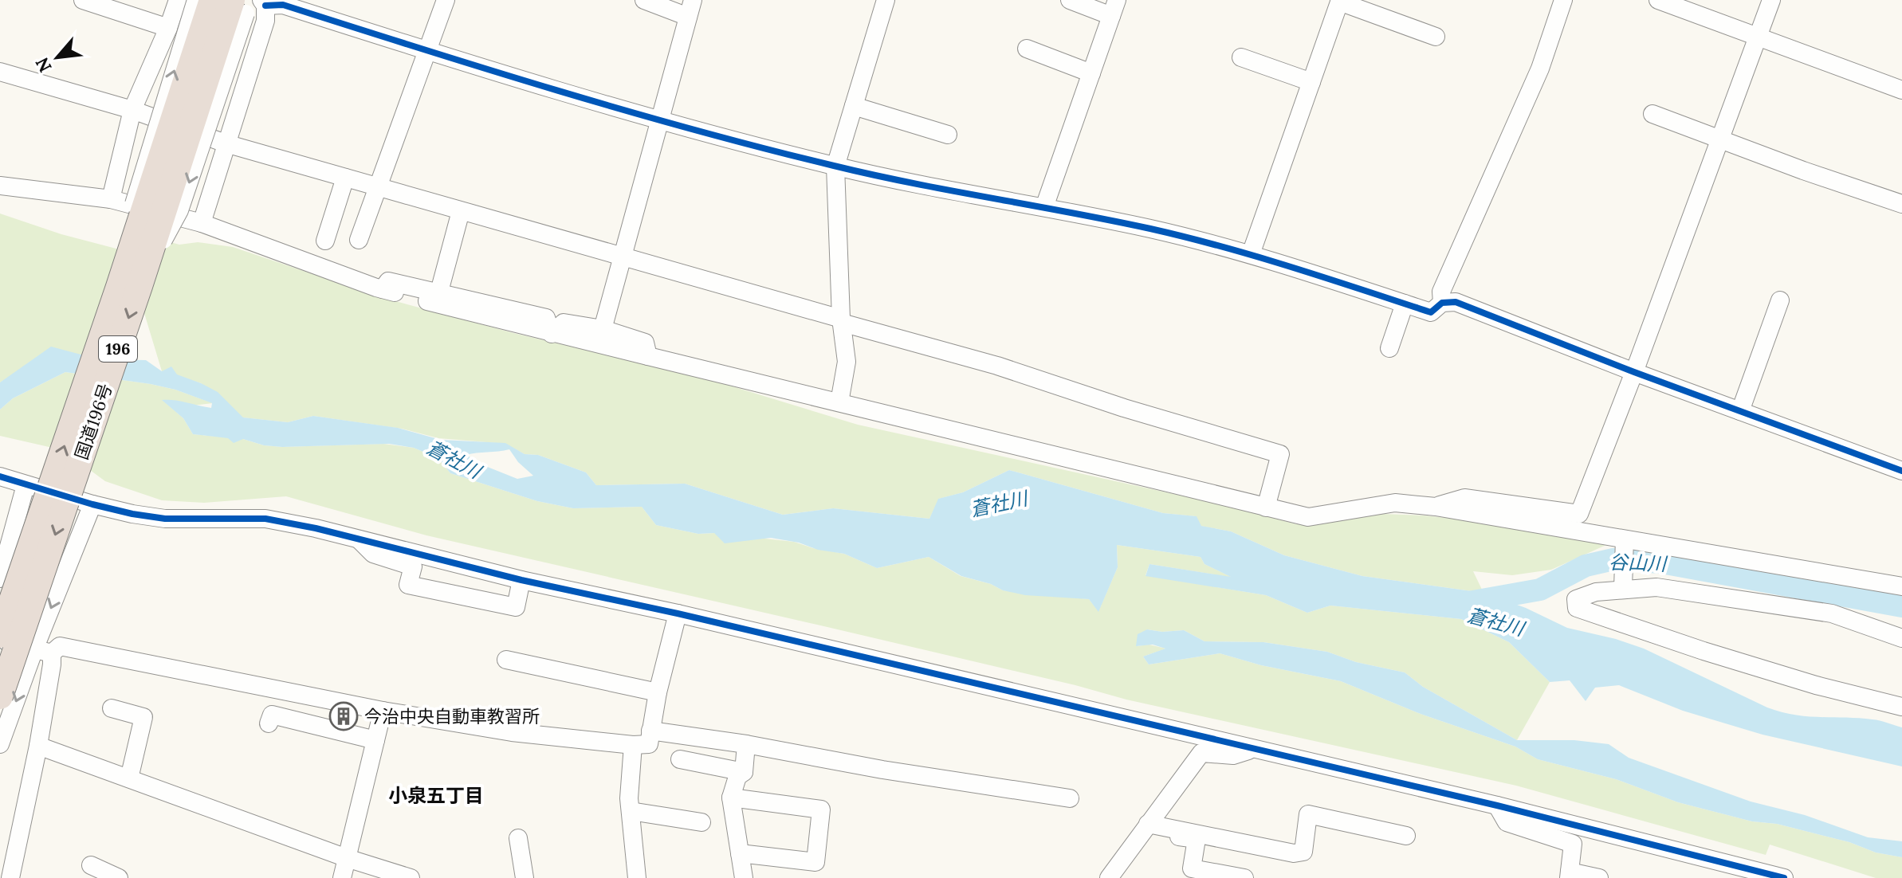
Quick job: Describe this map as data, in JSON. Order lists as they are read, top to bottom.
{
  "streets": {
    "highway": ["196", "国道196号"]
  },
  "districts": ["小泉五丁目"],
  "water": ["蒼社川", "谷山川"],
  "places": {
    "building": ["今治中央自動車教習所"]
  },
  "north": "bottom left"
}
